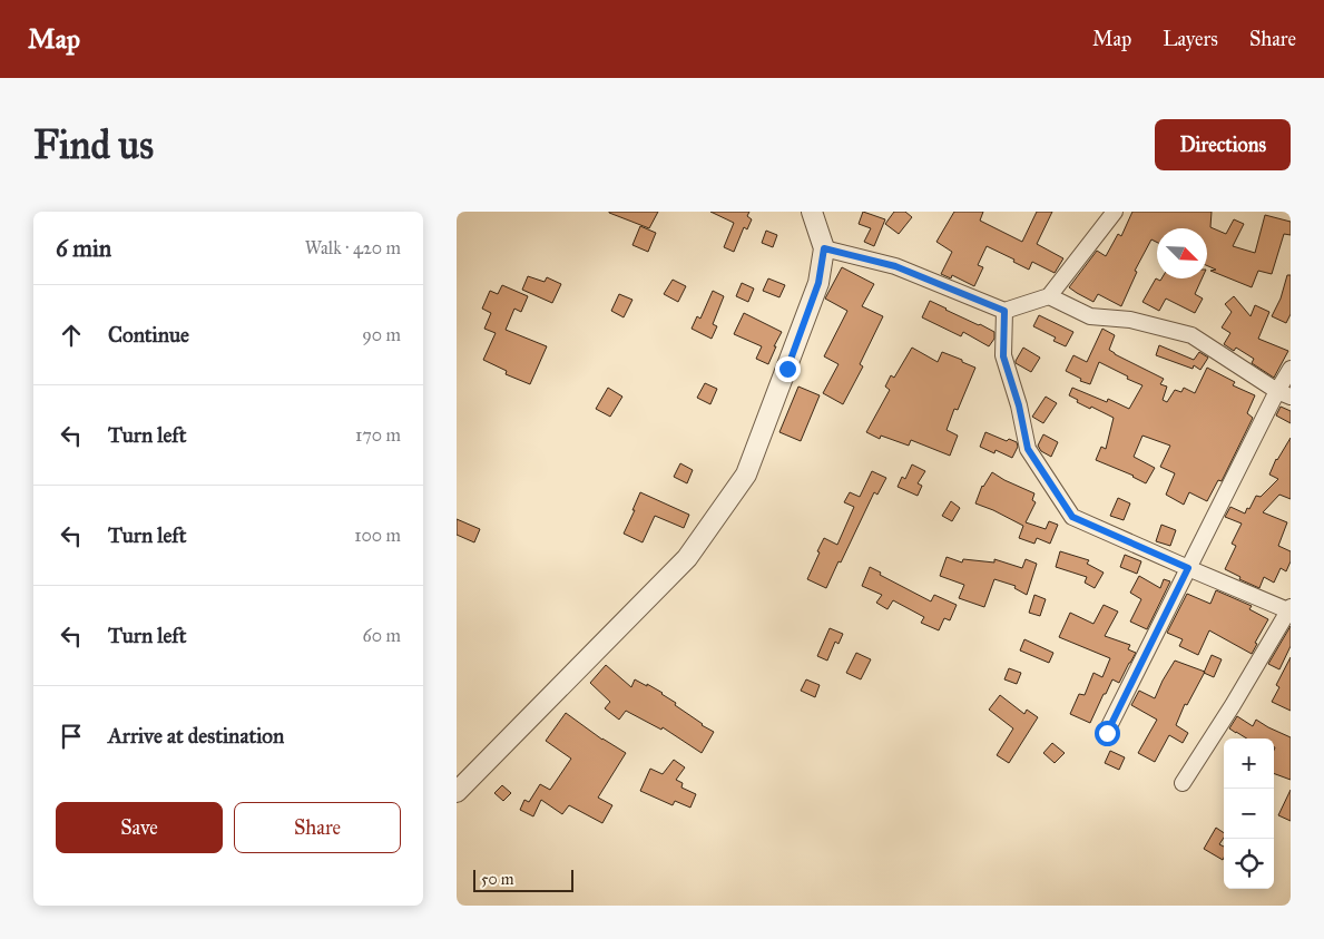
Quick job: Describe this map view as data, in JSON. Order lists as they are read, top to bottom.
{
  "scale_bar": "50 m",
  "north": "bottom right",
  "page": {
    "header": "Map",
    "nav": ["Map", "Layers", "Share"],
    "buttons": [
      "Directions",
      ["Save", "Share"]
    ],
    "title": "Find us",
    "heading": ["6 min", "Walk · 420 m"],
    "list": [
      ["Continue", "90 m"],
      ["Turn left", "170 m"],
      ["Turn left", "100 m"],
      ["Turn left", "60 m"],
      "Arrive at destination"
    ],
    "map_buttons": ["+", "−"],
    "scale": "50 m"
  }
}
